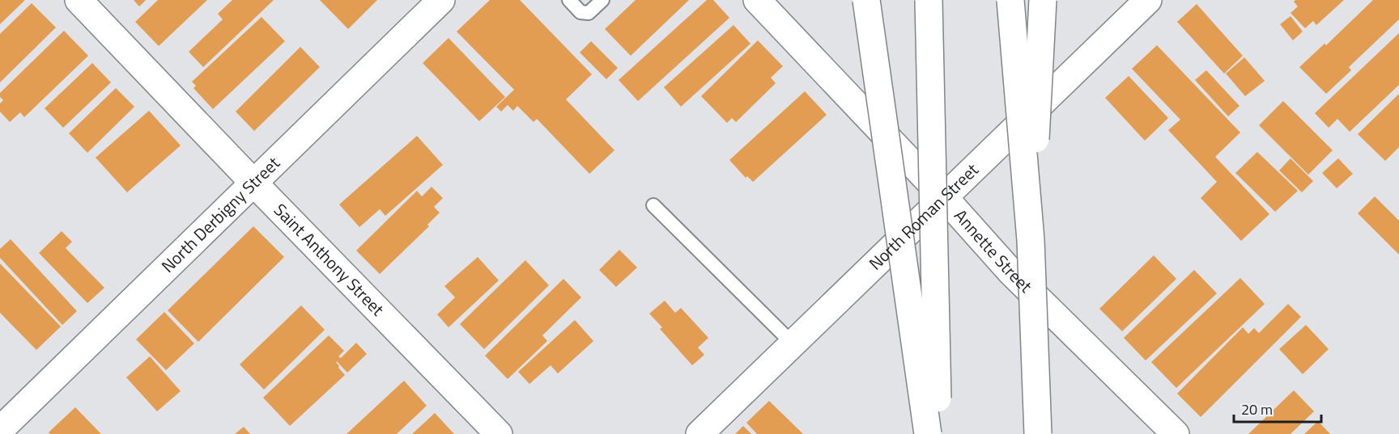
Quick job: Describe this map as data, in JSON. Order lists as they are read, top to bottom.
{
  "streets": {
    "main road": [
      "North Derbigny Street",
      "North Roman Street",
      "Annette Street",
      "Saint Anthony Street"
    ]
  },
  "crossings": [
    ["North Derbigny Street", "Saint Anthony Street"],
    ["North Roman Street", "Annette Street"]
  ],
  "scale_bar": "20 m"
}
